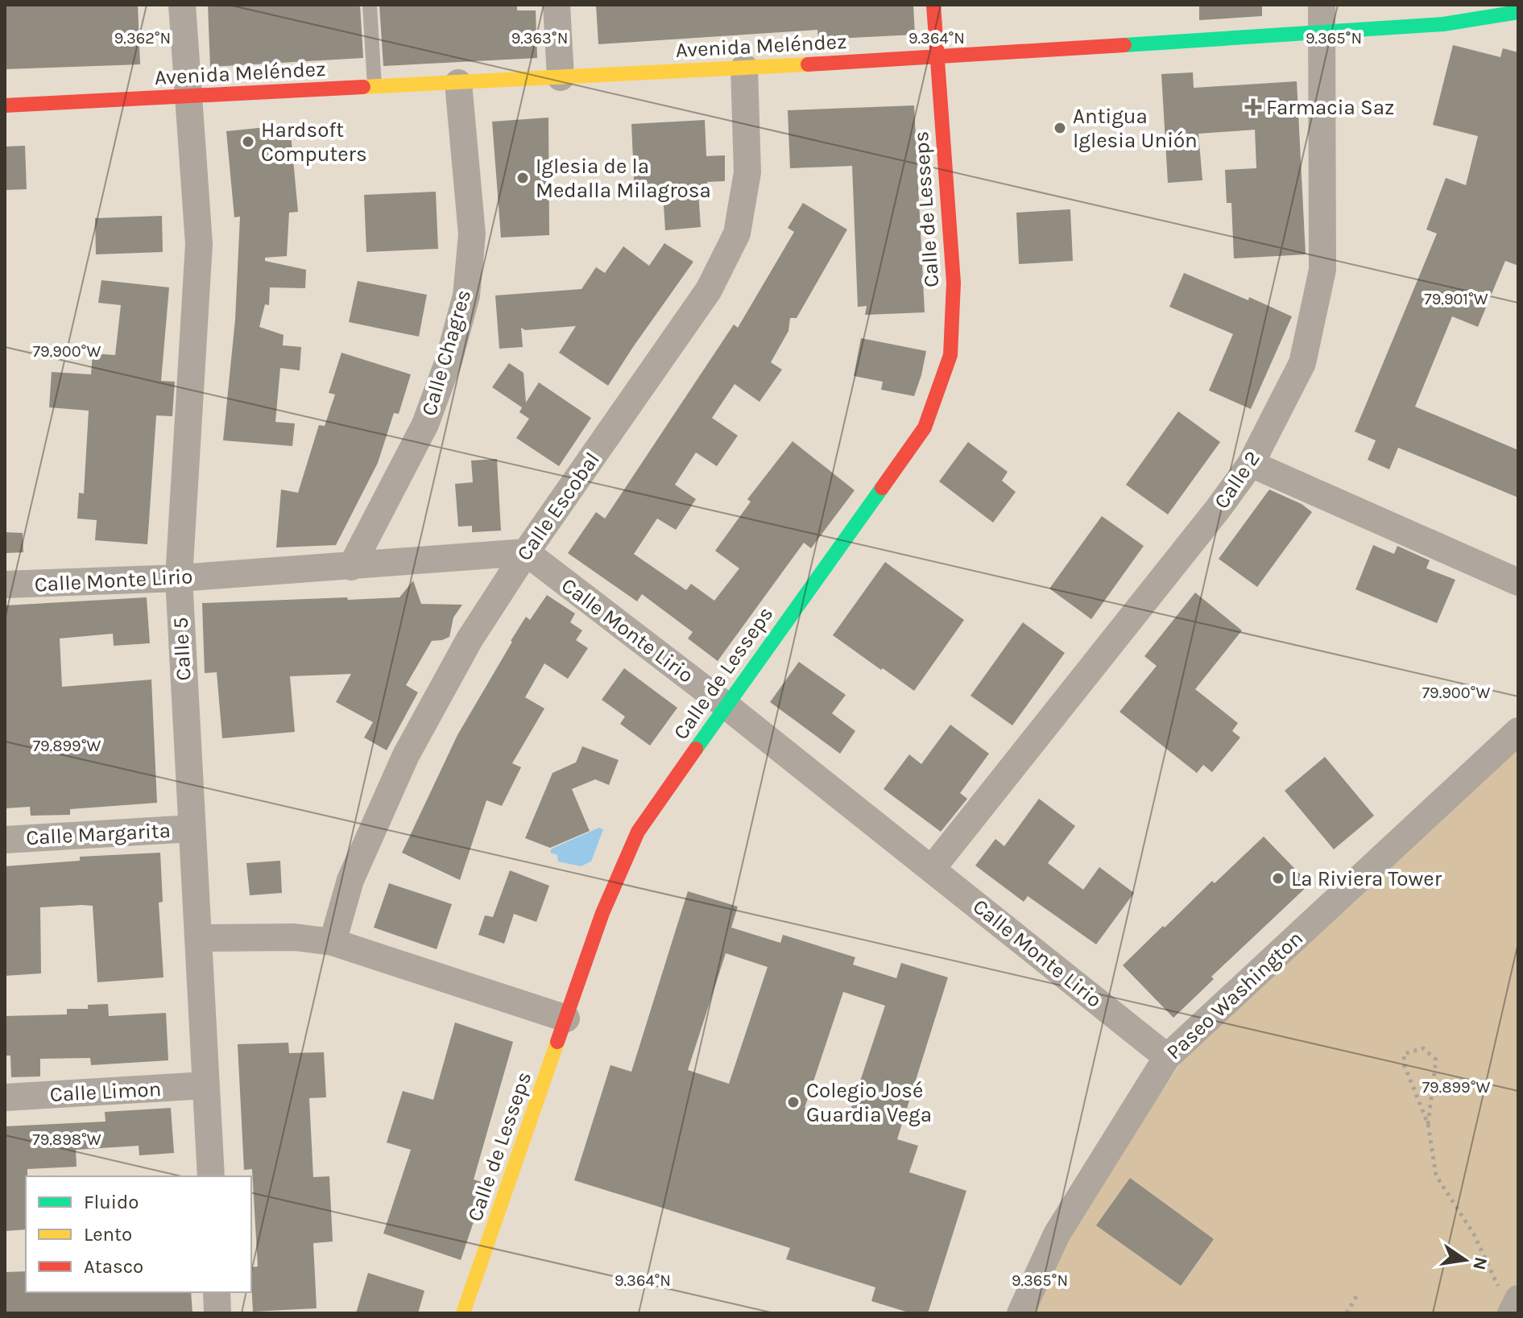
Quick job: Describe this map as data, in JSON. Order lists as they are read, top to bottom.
{
  "streets": {
    "street": [
      "Avenida Meléndez",
      "Calle de Lesseps",
      "Calle Chagres",
      "Calle 2",
      "Calle Escobal",
      "Calle Monte Lirio",
      "Calle 5",
      "Calle Margarita",
      "Paseo Washington",
      "Calle Limon"
    ]
  },
  "crossings": [
    ["Avenida Meléndez", "Calle de Lesseps"],
    ["Avenida Meléndez", "Calle Chagres"],
    ["Avenida Meléndez", "Calle 2"],
    ["Avenida Meléndez", "Calle Escobal"],
    ["Avenida Meléndez", "Calle 5"],
    ["Calle de Lesseps", "Calle Monte Lirio"],
    ["Calle Chagres", "Calle Monte Lirio"],
    ["Calle 2", "Calle Monte Lirio"],
    ["Calle Escobal", "Calle Monte Lirio"],
    ["Calle Monte Lirio", "Calle 5"],
    ["Calle Monte Lirio", "Paseo Washington"],
    ["Calle 5", "Calle Margarita"],
    ["Calle 5", "Calle Limon"]
  ],
  "places": {
    "health": ["Farmacia Saz"],
    "other": [
      "Antigua Iglesia Unión",
      "Hardsoft Computers",
      "Iglesia de la Medalla Milagrosa",
      "La Riviera Tower",
      "Colegio José Guardia Vega"
    ]
  },
  "legend": ["Fluido", "Lento", "Atasco"],
  "north": "right",
  "coordinates": [
    "9.362°N",
    "9.363°N",
    "9.364°N",
    "9.365°N",
    "79.901°W",
    "79.900°W",
    "79.899°W",
    "79.898°W"
  ]
}
